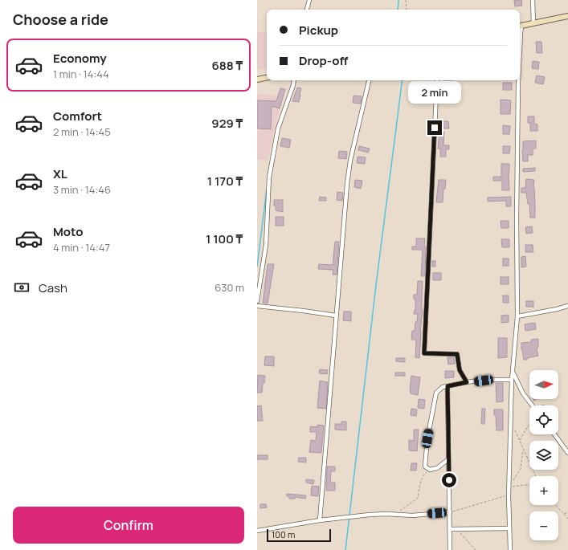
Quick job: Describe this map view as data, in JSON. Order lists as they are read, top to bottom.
{
  "scale_bar": "100 m",
  "north": "right",
  "page": {
    "heading": "Choose a ride",
    "banner": ["Pickup", "Drop-off"],
    "list": [
      {
        "name": "Economy",
        "note": "1 min · 14:44",
        "value": "688 ₸"
      },
      {
        "name": "Comfort",
        "note": "2 min · 14:45",
        "value": "929 ₸"
      },
      {
        "name": "XL",
        "note": "3 min · 14:46",
        "value": "1 170 ₸"
      },
      {
        "name": "Moto",
        "note": "4 min · 14:47",
        "value": "1 100 ₸"
      }
    ],
    "bubble": "2 min",
    "pay": ["Cash", "630 m"],
    "map_buttons": ["+", "−"],
    "buttons": "Confirm",
    "scale": "100 m"
  }
}
